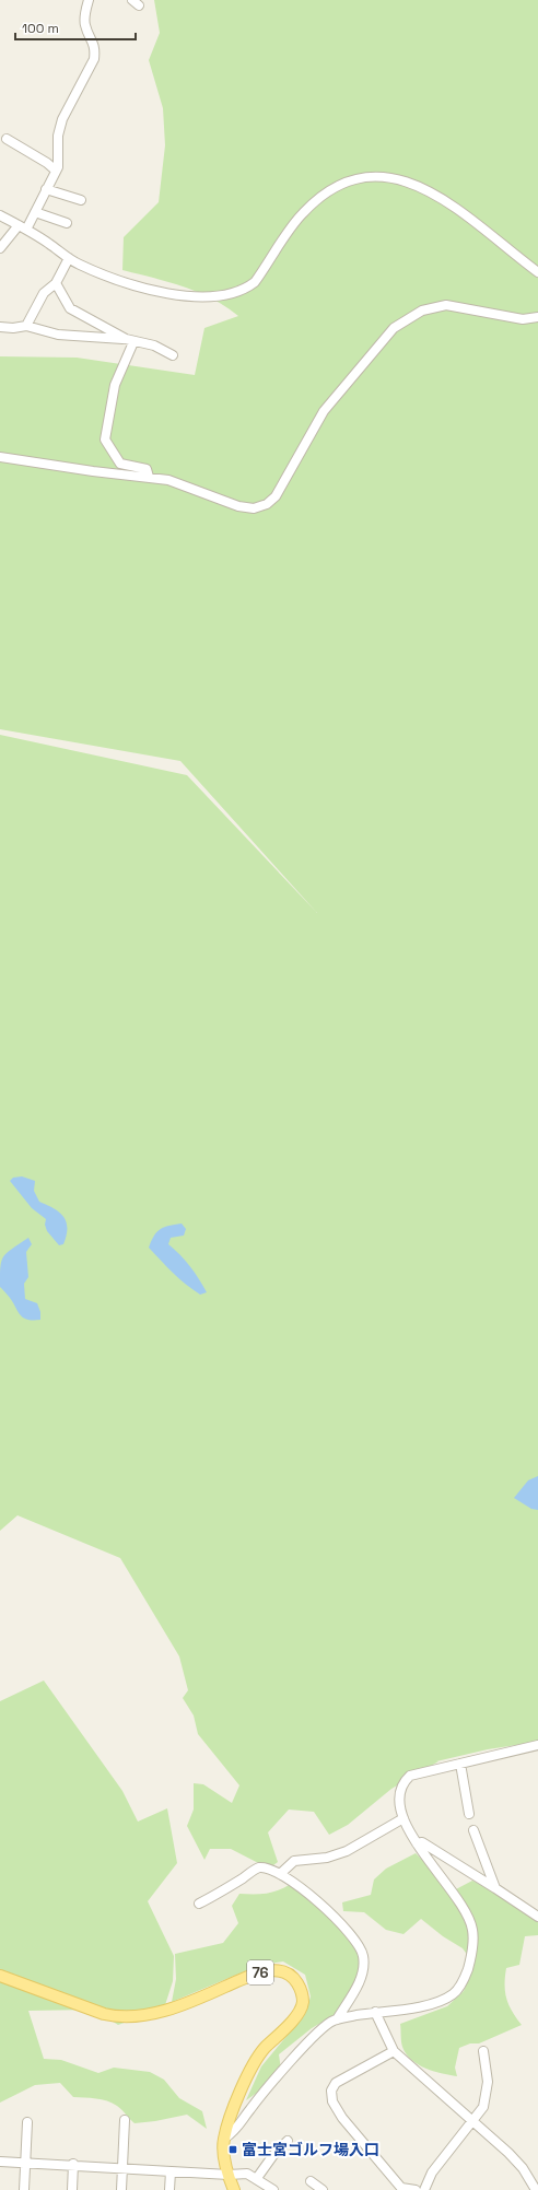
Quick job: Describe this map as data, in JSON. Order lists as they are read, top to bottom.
{
  "streets": {
    "main road": ["76"]
  },
  "places": {
    "transit": ["富士宮ゴルフ場入口"]
  },
  "scale_bar": "100 m"
}
